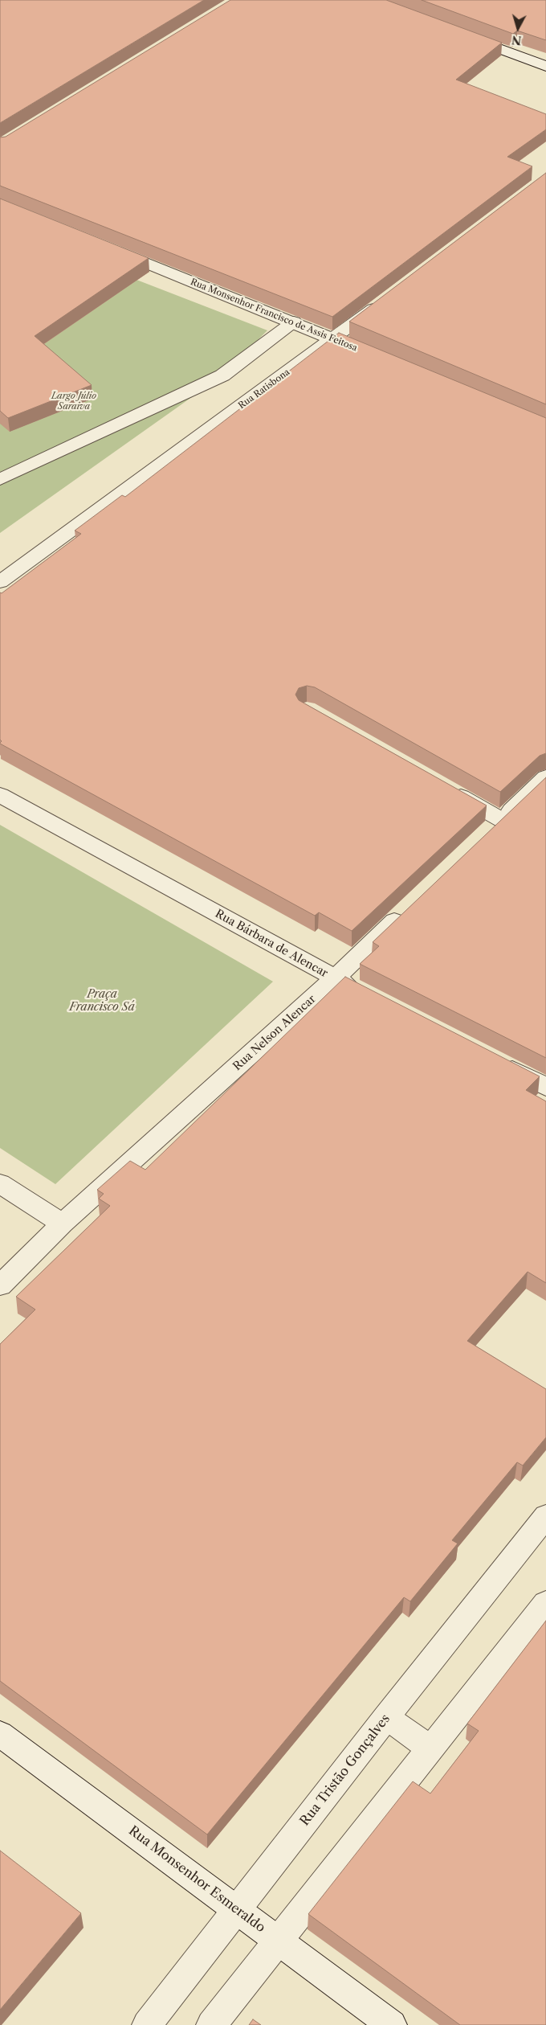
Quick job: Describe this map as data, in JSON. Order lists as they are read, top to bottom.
{
  "streets": {
    "street": [
      "Rua Monsenhor Francisco de Assis Feitosa",
      "Rua Ratisbona",
      "Rua Bárbara de Alencar",
      "Rua Nelson Alencar",
      "Rua Tristão Gonçalves",
      "Rua Monsenhor Esmeraldo"
    ]
  },
  "crossings": [
    ["Rua Monsenhor Francisco de Assis Feitosa", "Rua Ratisbona"],
    ["Rua Bárbara de Alencar", "Rua Nelson Alencar"],
    ["Rua Tristão Gonçalves", "Rua Monsenhor Esmeraldo"]
  ],
  "parks": ["Largo Júlio Saraiva", "Praça Francisco Sá"],
  "north": "bottom"
}
